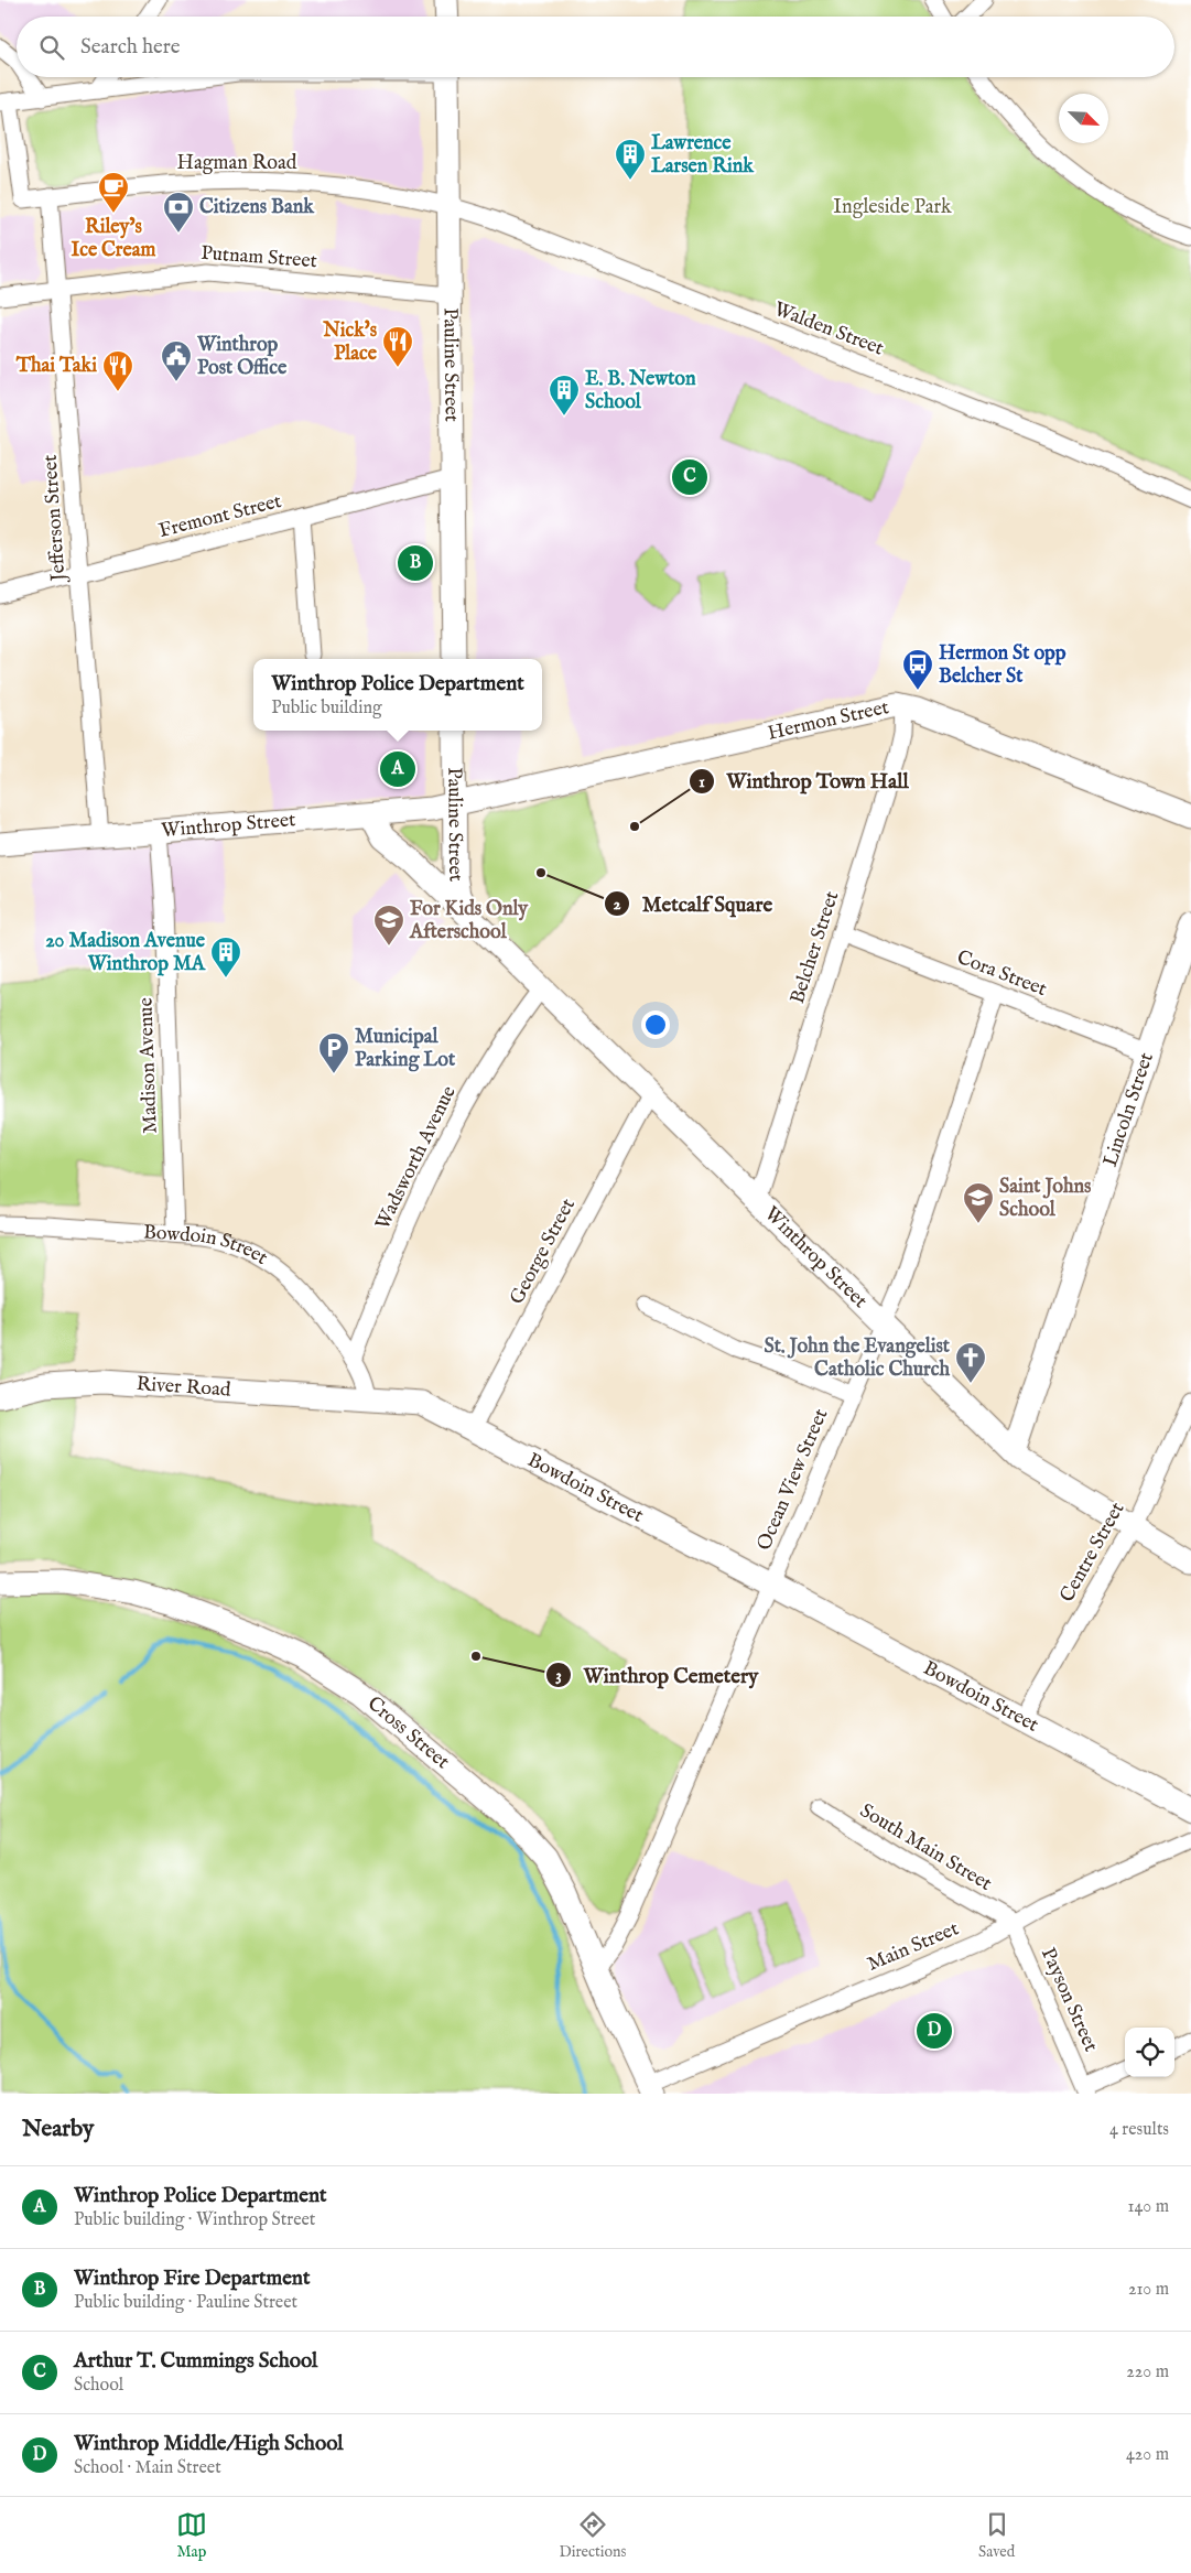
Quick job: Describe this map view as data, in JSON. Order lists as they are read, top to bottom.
{
  "streets": {
    "street": [
      "Hagman Road",
      "Putnam Street",
      "Walden Street",
      "Pauline Street",
      "Fremont Street",
      "Jefferson Street",
      "Hermon Street",
      "Winthrop Street",
      "Belcher Street",
      "Cora Street",
      "Madison Avenue",
      "Lincoln Street",
      "Wadsworth Avenue",
      "Bowdoin Street",
      "George Street",
      "River Road",
      "Ocean View Street",
      "Centre Street",
      "Cross Street",
      "South Main Street",
      "Main Street",
      "Payson Street"
    ]
  },
  "crossings": [
    ["Hagman Road", "Walden Street"],
    ["Hagman Road", "Pauline Street"],
    ["Hagman Road", "Jefferson Street"],
    ["Putnam Street", "Pauline Street"],
    ["Putnam Street", "Jefferson Street"],
    ["Walden Street", "Pauline Street"],
    ["Pauline Street", "Fremont Street"],
    ["Pauline Street", "Hermon Street"],
    ["Pauline Street", "Winthrop Street"],
    ["Fremont Street", "Jefferson Street"],
    ["Jefferson Street", "Winthrop Street"],
    ["Hermon Street", "Winthrop Street"],
    ["Hermon Street", "Belcher Street"],
    ["Winthrop Street", "Belcher Street"],
    ["Winthrop Street", "Madison Avenue"],
    ["Winthrop Street", "Lincoln Street"],
    ["Winthrop Street", "Wadsworth Avenue"],
    ["Winthrop Street", "George Street"],
    ["Winthrop Street", "Ocean View Street"],
    ["Winthrop Street", "Centre Street"],
    ["Belcher Street", "Cora Street"],
    ["Cora Street", "Lincoln Street"],
    ["Cora Street", "Ocean View Street"],
    ["Madison Avenue", "Bowdoin Street"],
    ["Wadsworth Avenue", "Bowdoin Street"],
    ["Bowdoin Street", "George Street"],
    ["Bowdoin Street", "River Road"],
    ["Bowdoin Street", "Ocean View Street"],
    ["Bowdoin Street", "Centre Street"],
    ["Ocean View Street", "Cross Street"],
    ["Cross Street", "Main Street"],
    ["South Main Street", "Main Street"],
    ["South Main Street", "Payson Street"],
    ["Main Street", "Payson Street"]
  ],
  "parks": ["Ingleside Park"],
  "places": {
    "building": ["Lawrence Larsen Rink", "E. B. Newton School", "20 Madison Avenue Winthrop MA"],
    "cafe": ["Riley’s Ice Cream"],
    "bank": ["Citizens Bank"],
    "restaurant": ["Nick's Place", "Thai Taki"],
    "public building": ["Winthrop Post Office"],
    "bus stop": ["Hermon St opp Belcher St"],
    "other": ["Winthrop Town Hall", "Metcalf Square", "Winthrop Cemetery"],
    "school or university": ["For Kids Only Afterschool", "Saint Johns School"],
    "parking": ["Municipal Parking Lot"],
    "church": ["St. John the Evangelist Catholic Church"]
  },
  "north": "bottom right",
  "page": {
    "search": "Search here",
    "pins": [
      "C",
      "B",
      "A",
      "D"
    ],
    "popup": ["Winthrop Police Department", "Public building"],
    "heading": ["Nearby", "4 results"],
    "list": [
      {
        "mark": "A",
        "name": "Winthrop Police Department",
        "note": "Public building · Winthrop Street",
        "value": "140 m"
      },
      {
        "mark": "B",
        "name": "Winthrop Fire Department",
        "note": "Public building · Pauline Street",
        "value": "210 m"
      },
      {
        "mark": "C",
        "name": "Arthur T. Cummings School",
        "note": "School",
        "value": "220 m"
      },
      {
        "mark": "D",
        "name": "Winthrop Middle/High School",
        "note": "School · Main Street",
        "value": "420 m"
      }
    ],
    "nav": ["Map", "Directions", "Saved"]
  }
}
